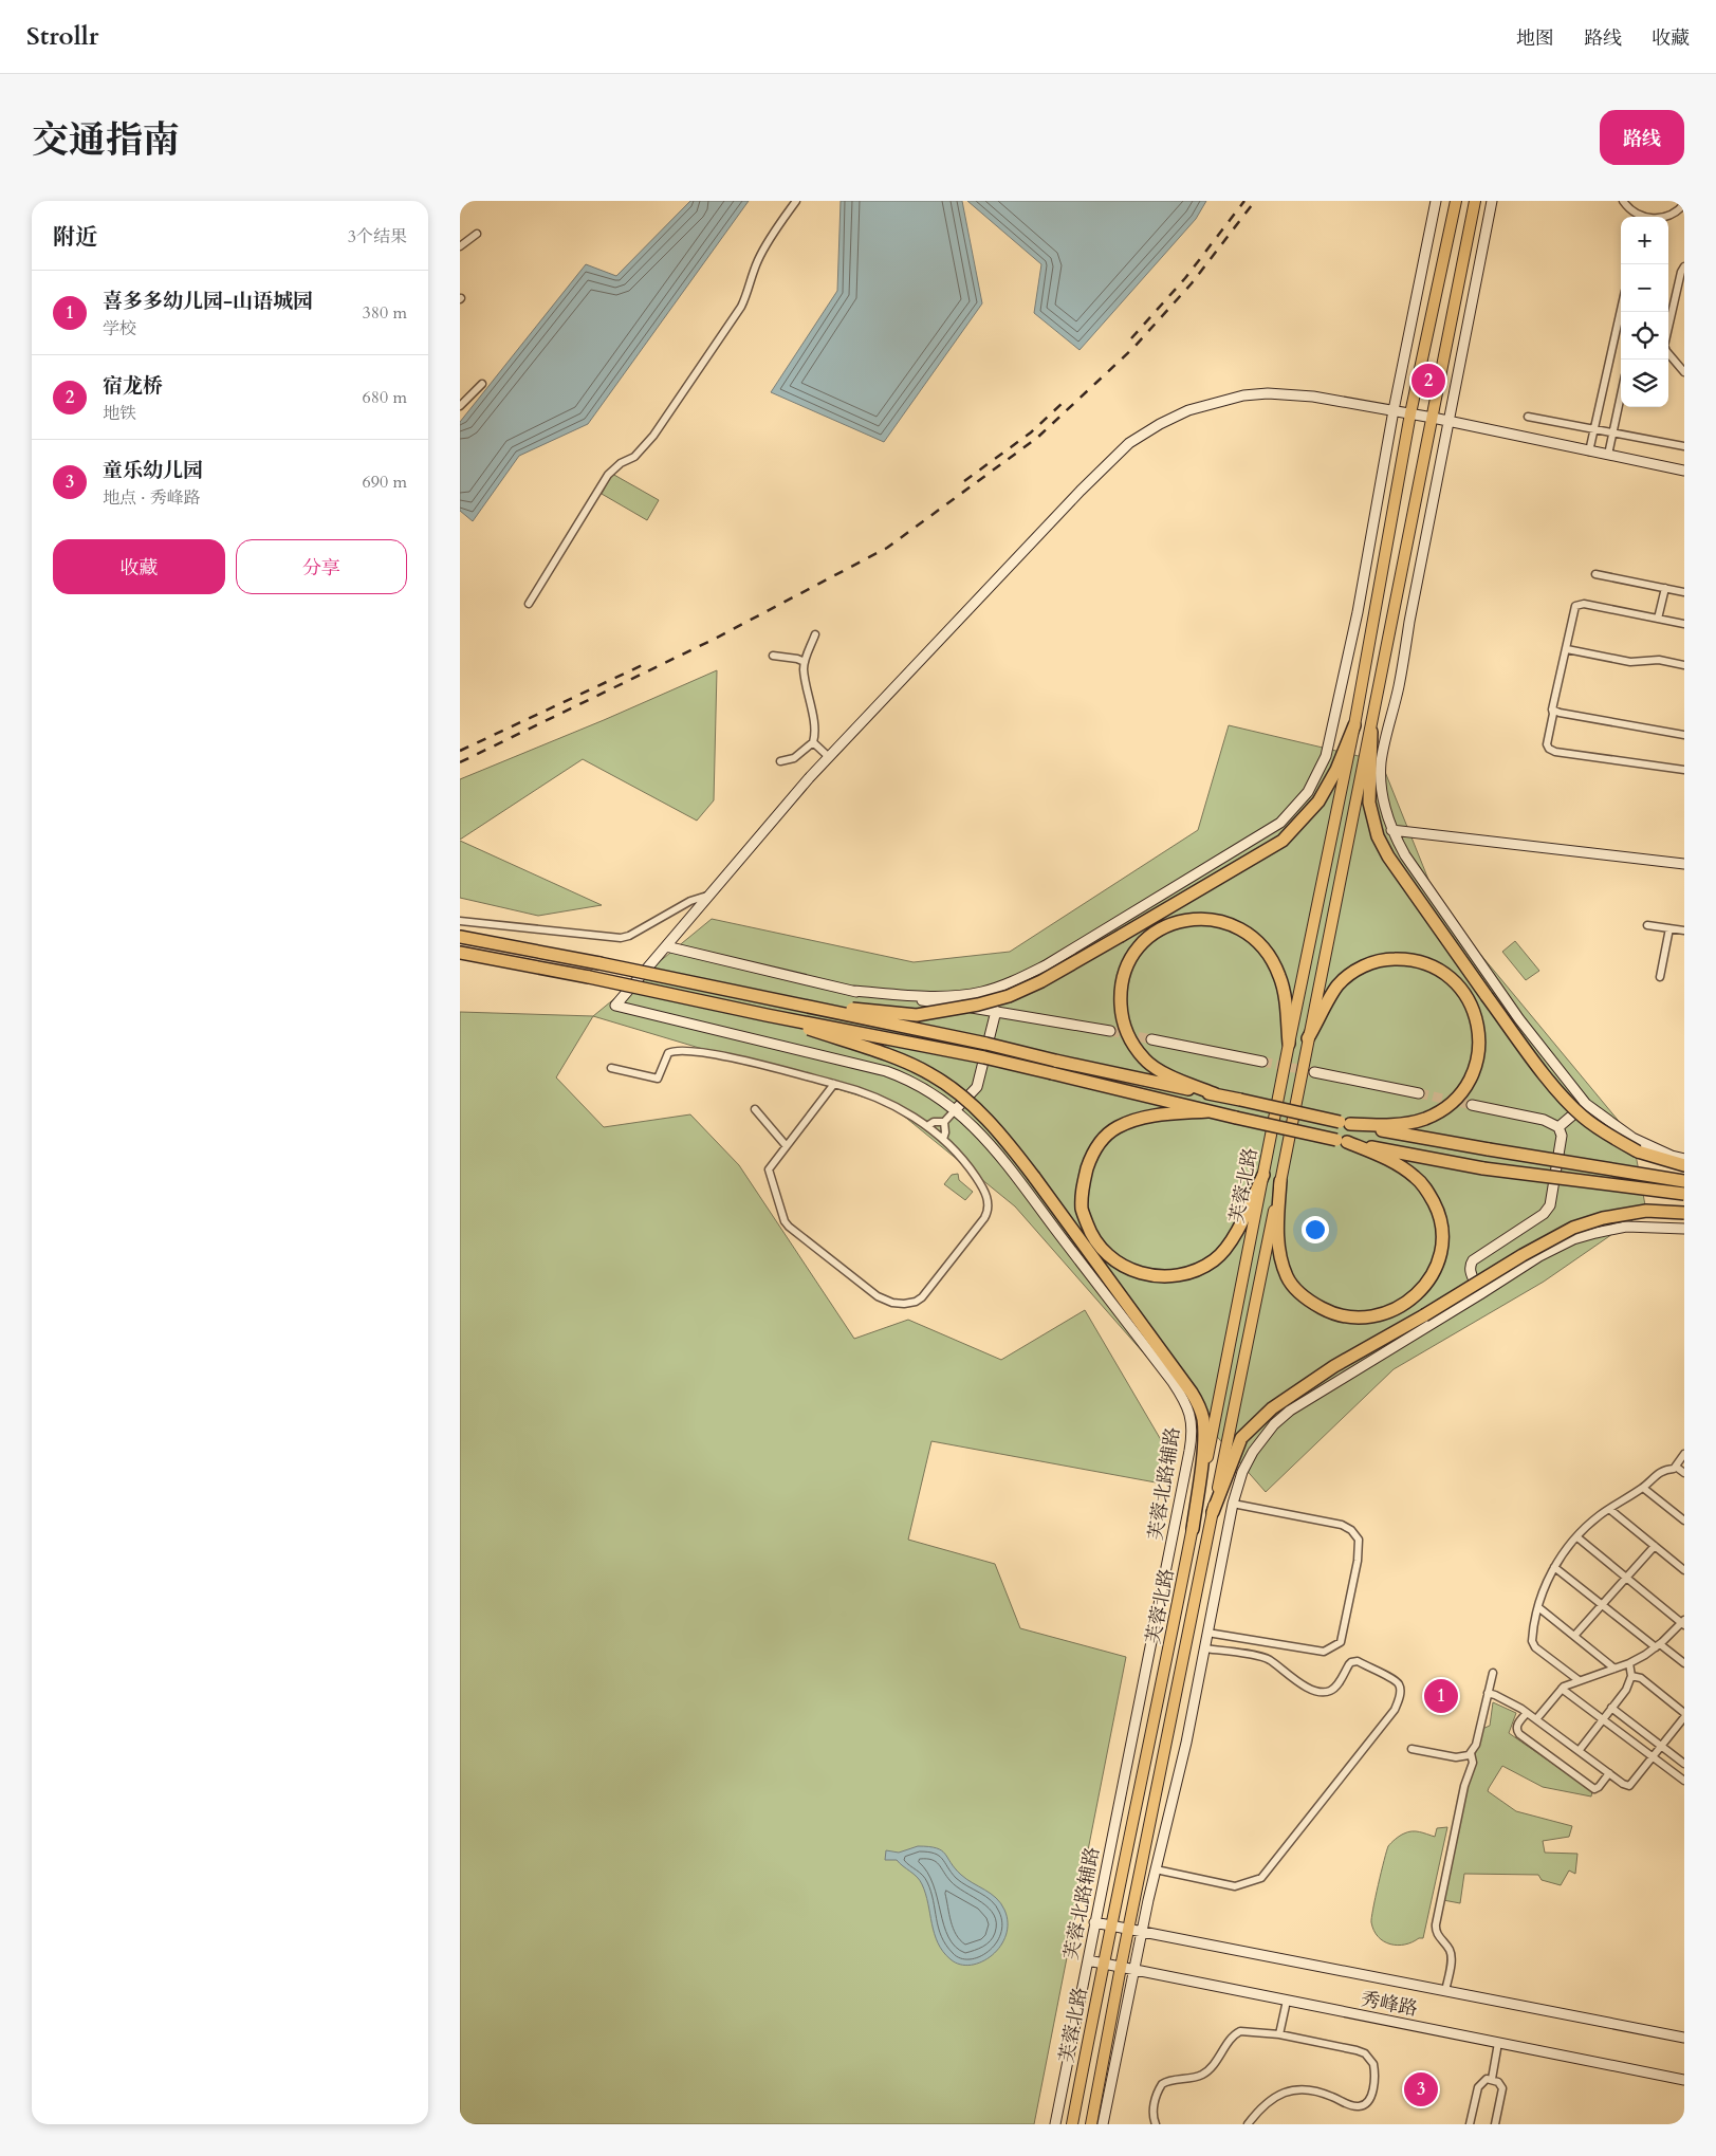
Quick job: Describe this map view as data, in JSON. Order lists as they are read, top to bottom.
{
  "streets": {
    "main road": ["芙蓉北路"],
    "street": ["芙蓉北路辅路", "秀峰路"]
  },
  "crossings": [
    ["芙蓉北路", "秀峰路"],
    ["芙蓉北路辅路", "秀峰路"]
  ],
  "page": {
    "header": "Strollr",
    "nav": ["地图", "路线", "收藏"],
    "title": "交通指南",
    "buttons": [
      "路线",
      ["收藏", "分享"]
    ],
    "heading": ["附近", "3个结果"],
    "map_buttons": ["+", "−"],
    "list": [
      {
        "mark": "1",
        "name": "喜多多幼儿园-山语城园",
        "note": "学校",
        "value": "380 m"
      },
      {
        "mark": "2",
        "name": "宿龙桥",
        "note": "地铁",
        "value": "680 m"
      },
      {
        "mark": "3",
        "name": "童乐幼儿园",
        "note": "地点 · 秀峰路",
        "value": "690 m"
      }
    ],
    "pins": ["2", "1", "3"]
  }
}
